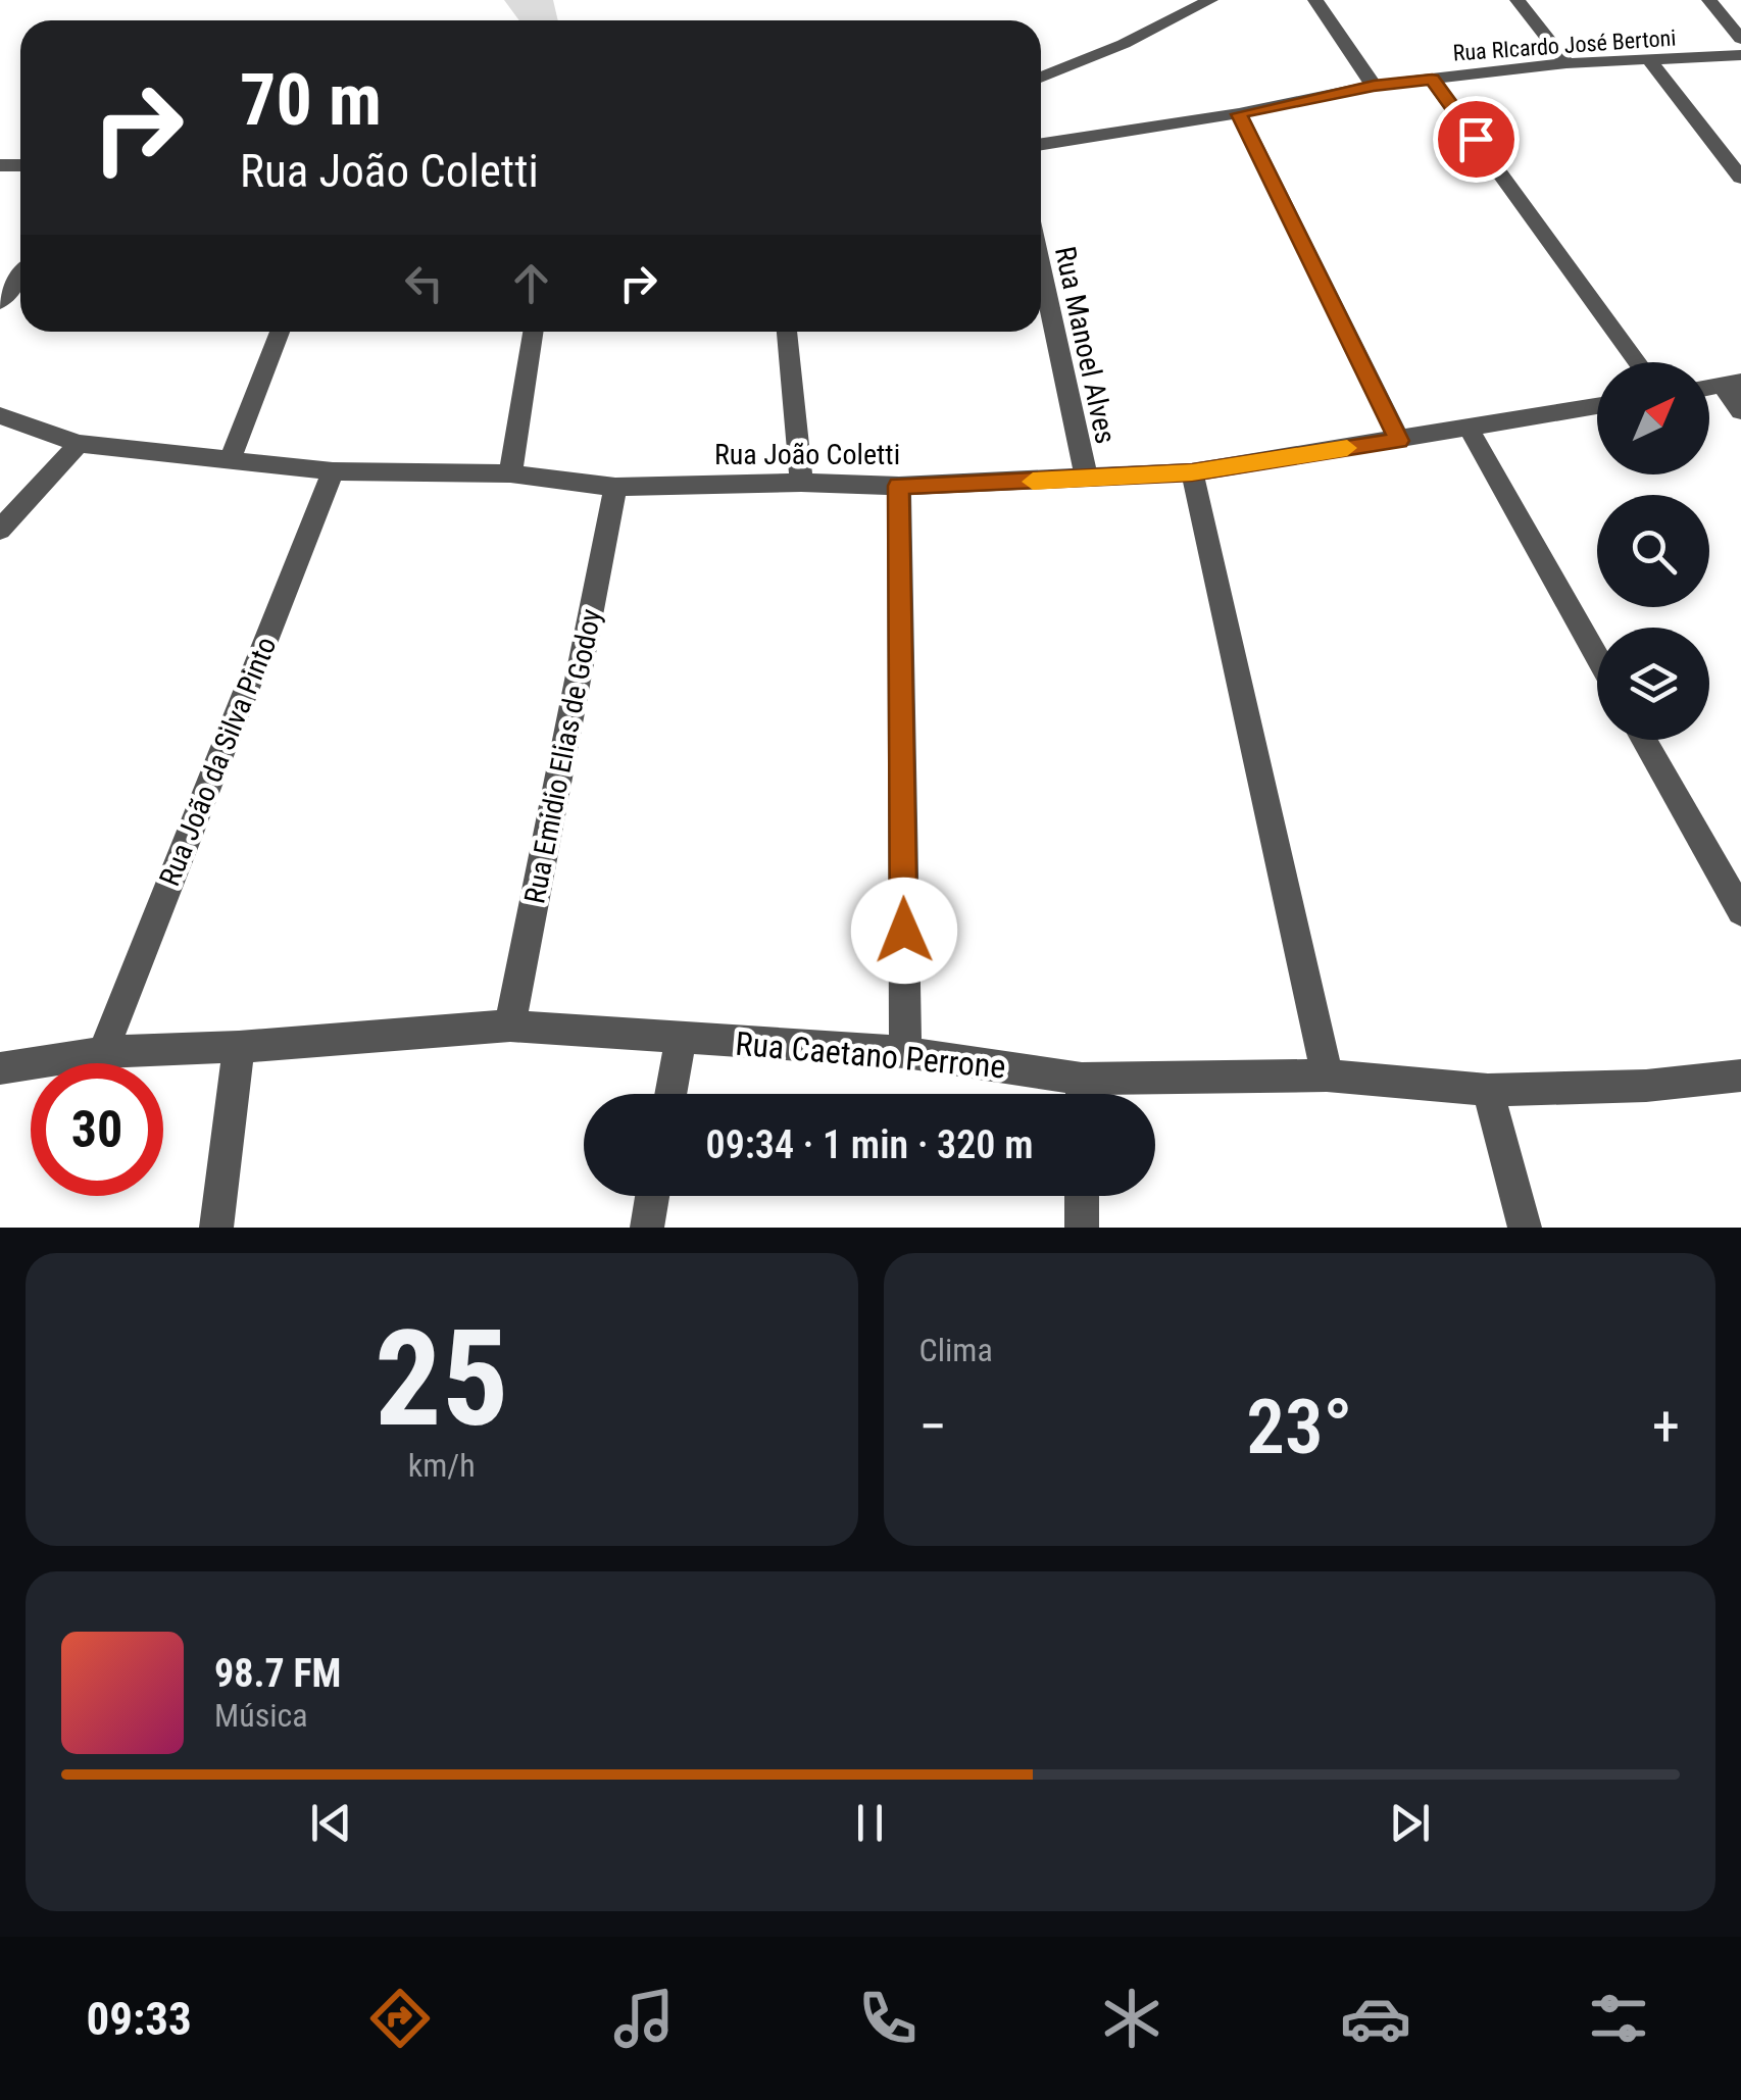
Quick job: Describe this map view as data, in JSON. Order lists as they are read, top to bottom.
{
  "streets": {
    "street": [
      "Rua RIcardo José Bertoni",
      "Rua Manoel Alves",
      "Rua João Coletti",
      "Rua Emidio Elias de Godoy",
      "Rua João da Silva Pinto",
      "Rua Caetano Perrone"
    ]
  },
  "crossings": [
    ["Rua Manoel Alves", "Rua João Coletti"],
    ["Rua João Coletti", "Rua Emidio Elias de Godoy"],
    ["Rua João Coletti", "Rua João da Silva Pinto"],
    ["Rua Emidio Elias de Godoy", "Rua Caetano Perrone"],
    ["Rua João da Silva Pinto", "Rua Caetano Perrone"]
  ],
  "north": "top right",
  "page": {
    "turn": ["70 m", "Rua João Coletti"],
    "limit": "30",
    "trip": "09:34 · 1 min · 320 m",
    "tile": [
      ["25", "km/h"],
      "Clima"
    ],
    "heat": ["−", "23°", "+"],
    "song": ["98.7 FM", "Música"],
    "tabs": "09:33"
  }
}
